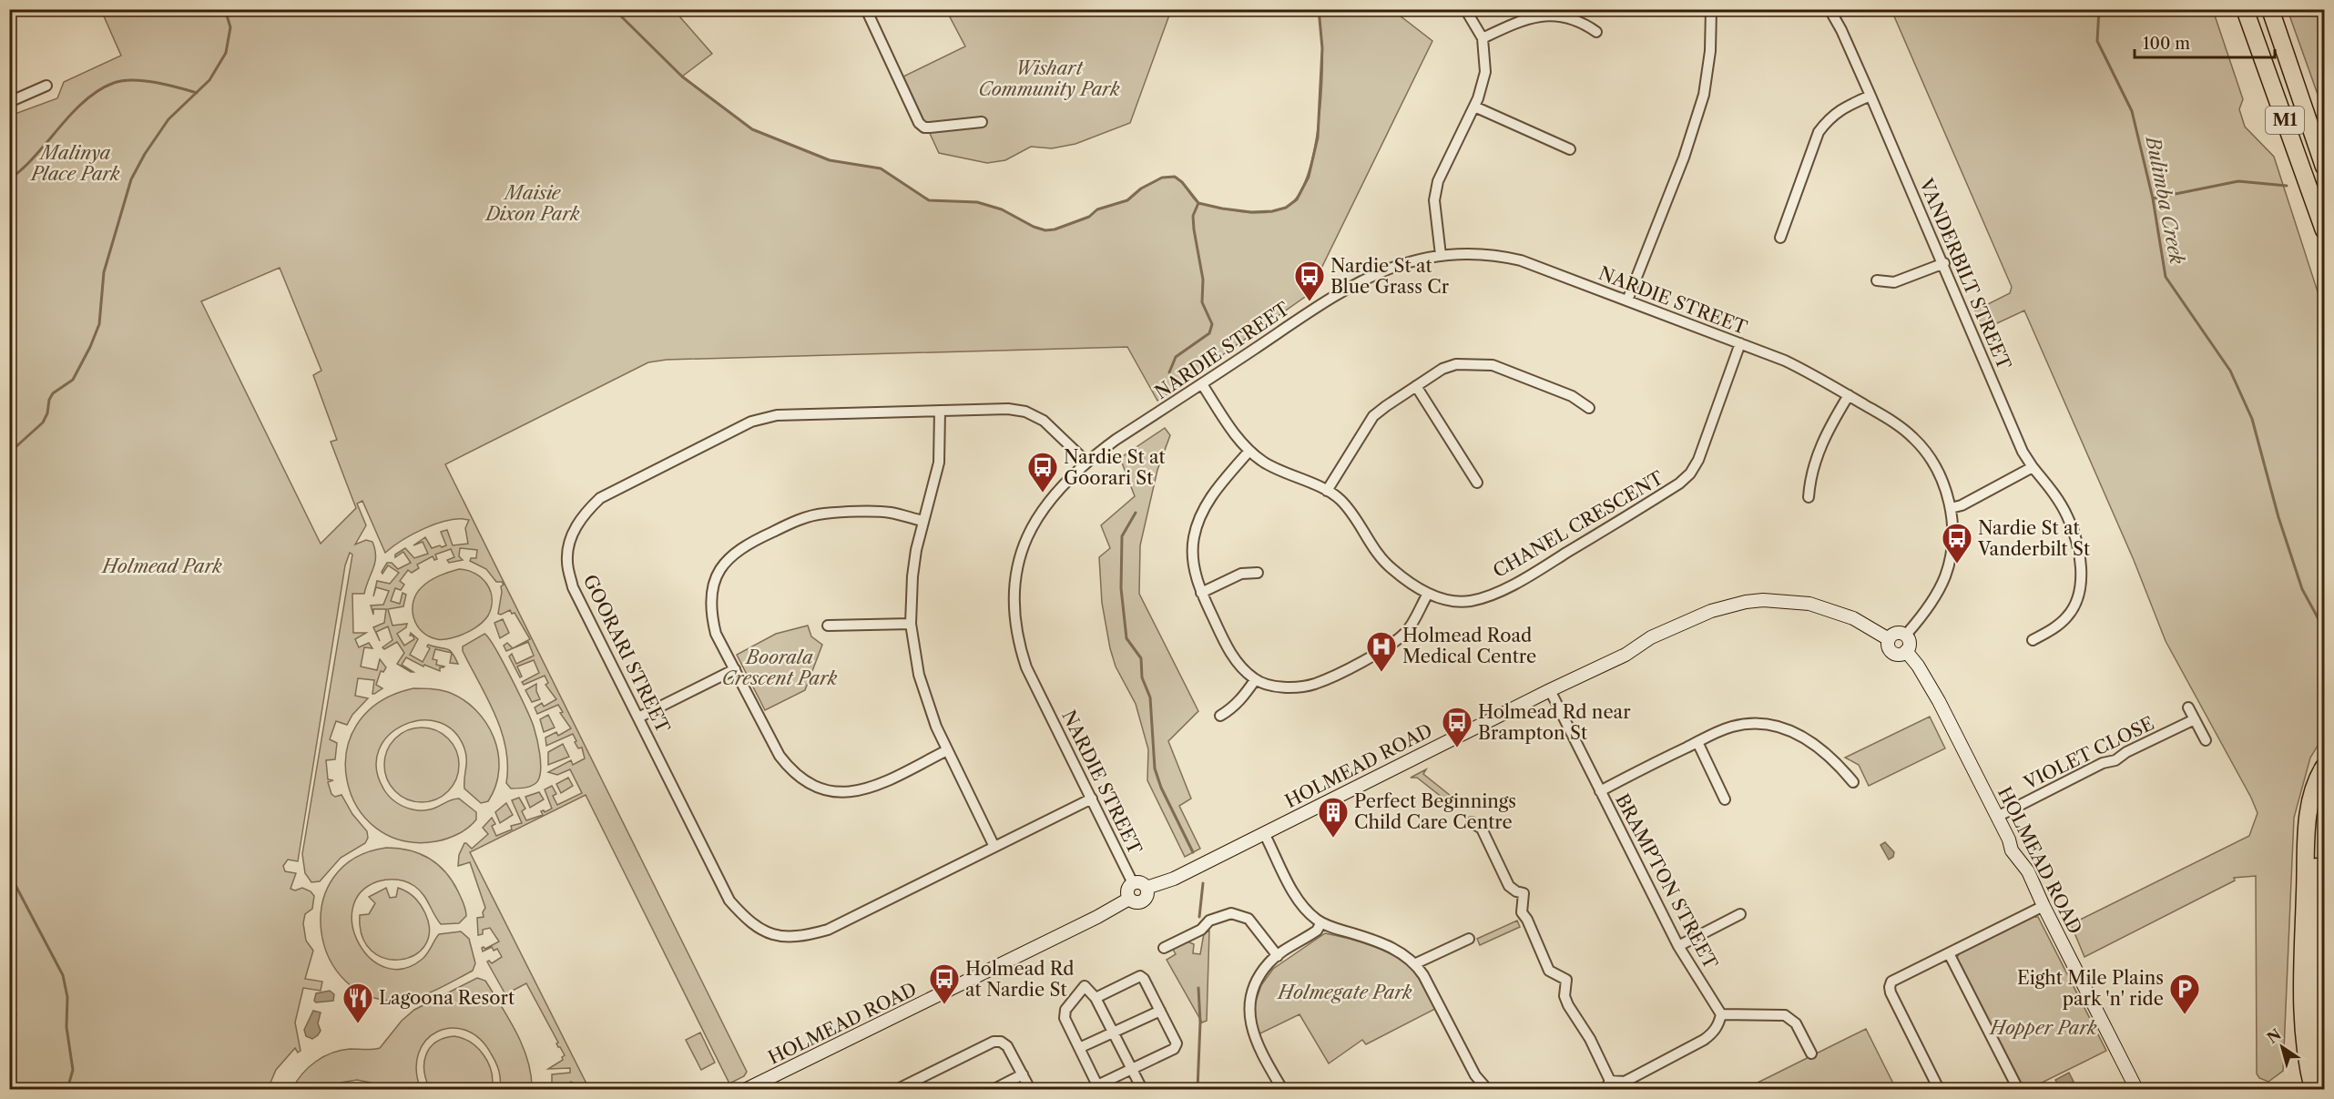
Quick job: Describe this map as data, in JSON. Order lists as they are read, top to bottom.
{
  "streets": {
    "highway": ["M1"],
    "street": [
      "VANDERBILT STREET",
      "NARDIE STREET",
      "CHANEL CRESCENT",
      "GOORARI STREET",
      "VIOLET CLOSE",
      "HOLMEAD ROAD",
      "BRAMPTON STREET"
    ]
  },
  "crossings": [
    ["NARDIE STREET", "CHANEL CRESCENT"],
    ["NARDIE STREET", "GOORARI STREET"],
    ["NARDIE STREET", "HOLMEAD ROAD"],
    ["VIOLET CLOSE", "HOLMEAD ROAD"],
    ["HOLMEAD ROAD", "BRAMPTON STREET"]
  ],
  "water": ["Bulimba Creek"],
  "parks": [
    "Wishart Community Park",
    "Malinya Place Park",
    "Maisie Dixon Park",
    "Holmead Park",
    "Boorala Crescent Park",
    "Holmegate Park",
    "Hopper Park"
  ],
  "places": {
    "bus stop": [
      "Nardie St at Blue Grass Cr",
      "Nardie St at Goorari St",
      "Nardie St at Vanderbilt St",
      "Holmead Rd near Brampton St",
      "Holmead Rd at Nardie St"
    ],
    "hospital": ["Holmead Road Medical Centre"],
    "building": ["Perfect Beginnings Child Care Centre"],
    "parking": ["Eight Mile Plains park 'n' ride"],
    "restaurant": ["Lagoona Resort"]
  },
  "scale_bar": "100 m",
  "north": "top left"
}
